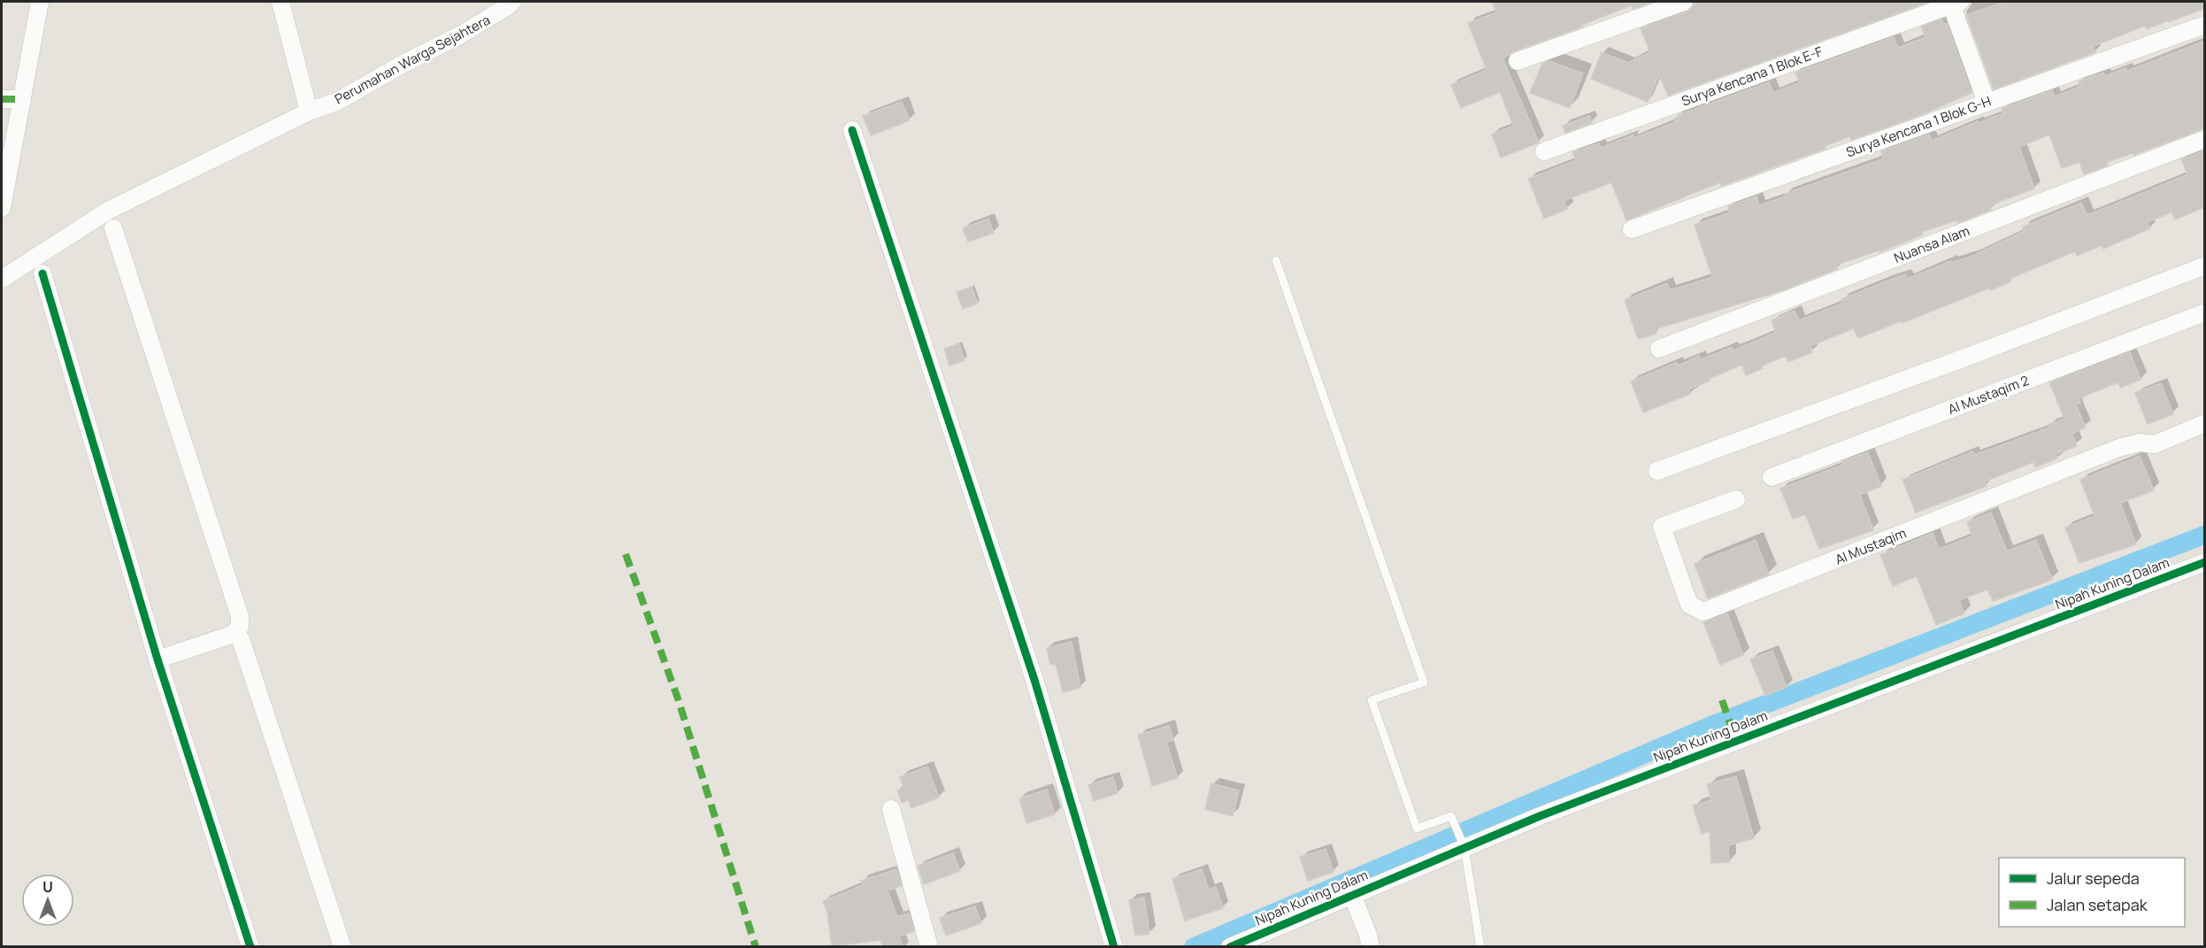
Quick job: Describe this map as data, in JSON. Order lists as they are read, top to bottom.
{
  "streets": {
    "street": [
      "Perumahan Warga Sejahtera",
      "Surya Kencana 1 Blok E-F",
      "Surya Kencana 1 Blok G-H",
      "Nuansa Alam",
      "Al Mustaqim 2",
      "Al Mustaqim",
      "Nipah Kuning Dalam"
    ]
  },
  "legend": ["Jalur sepeda", "Jalan setapak"],
  "north": "top"
}
